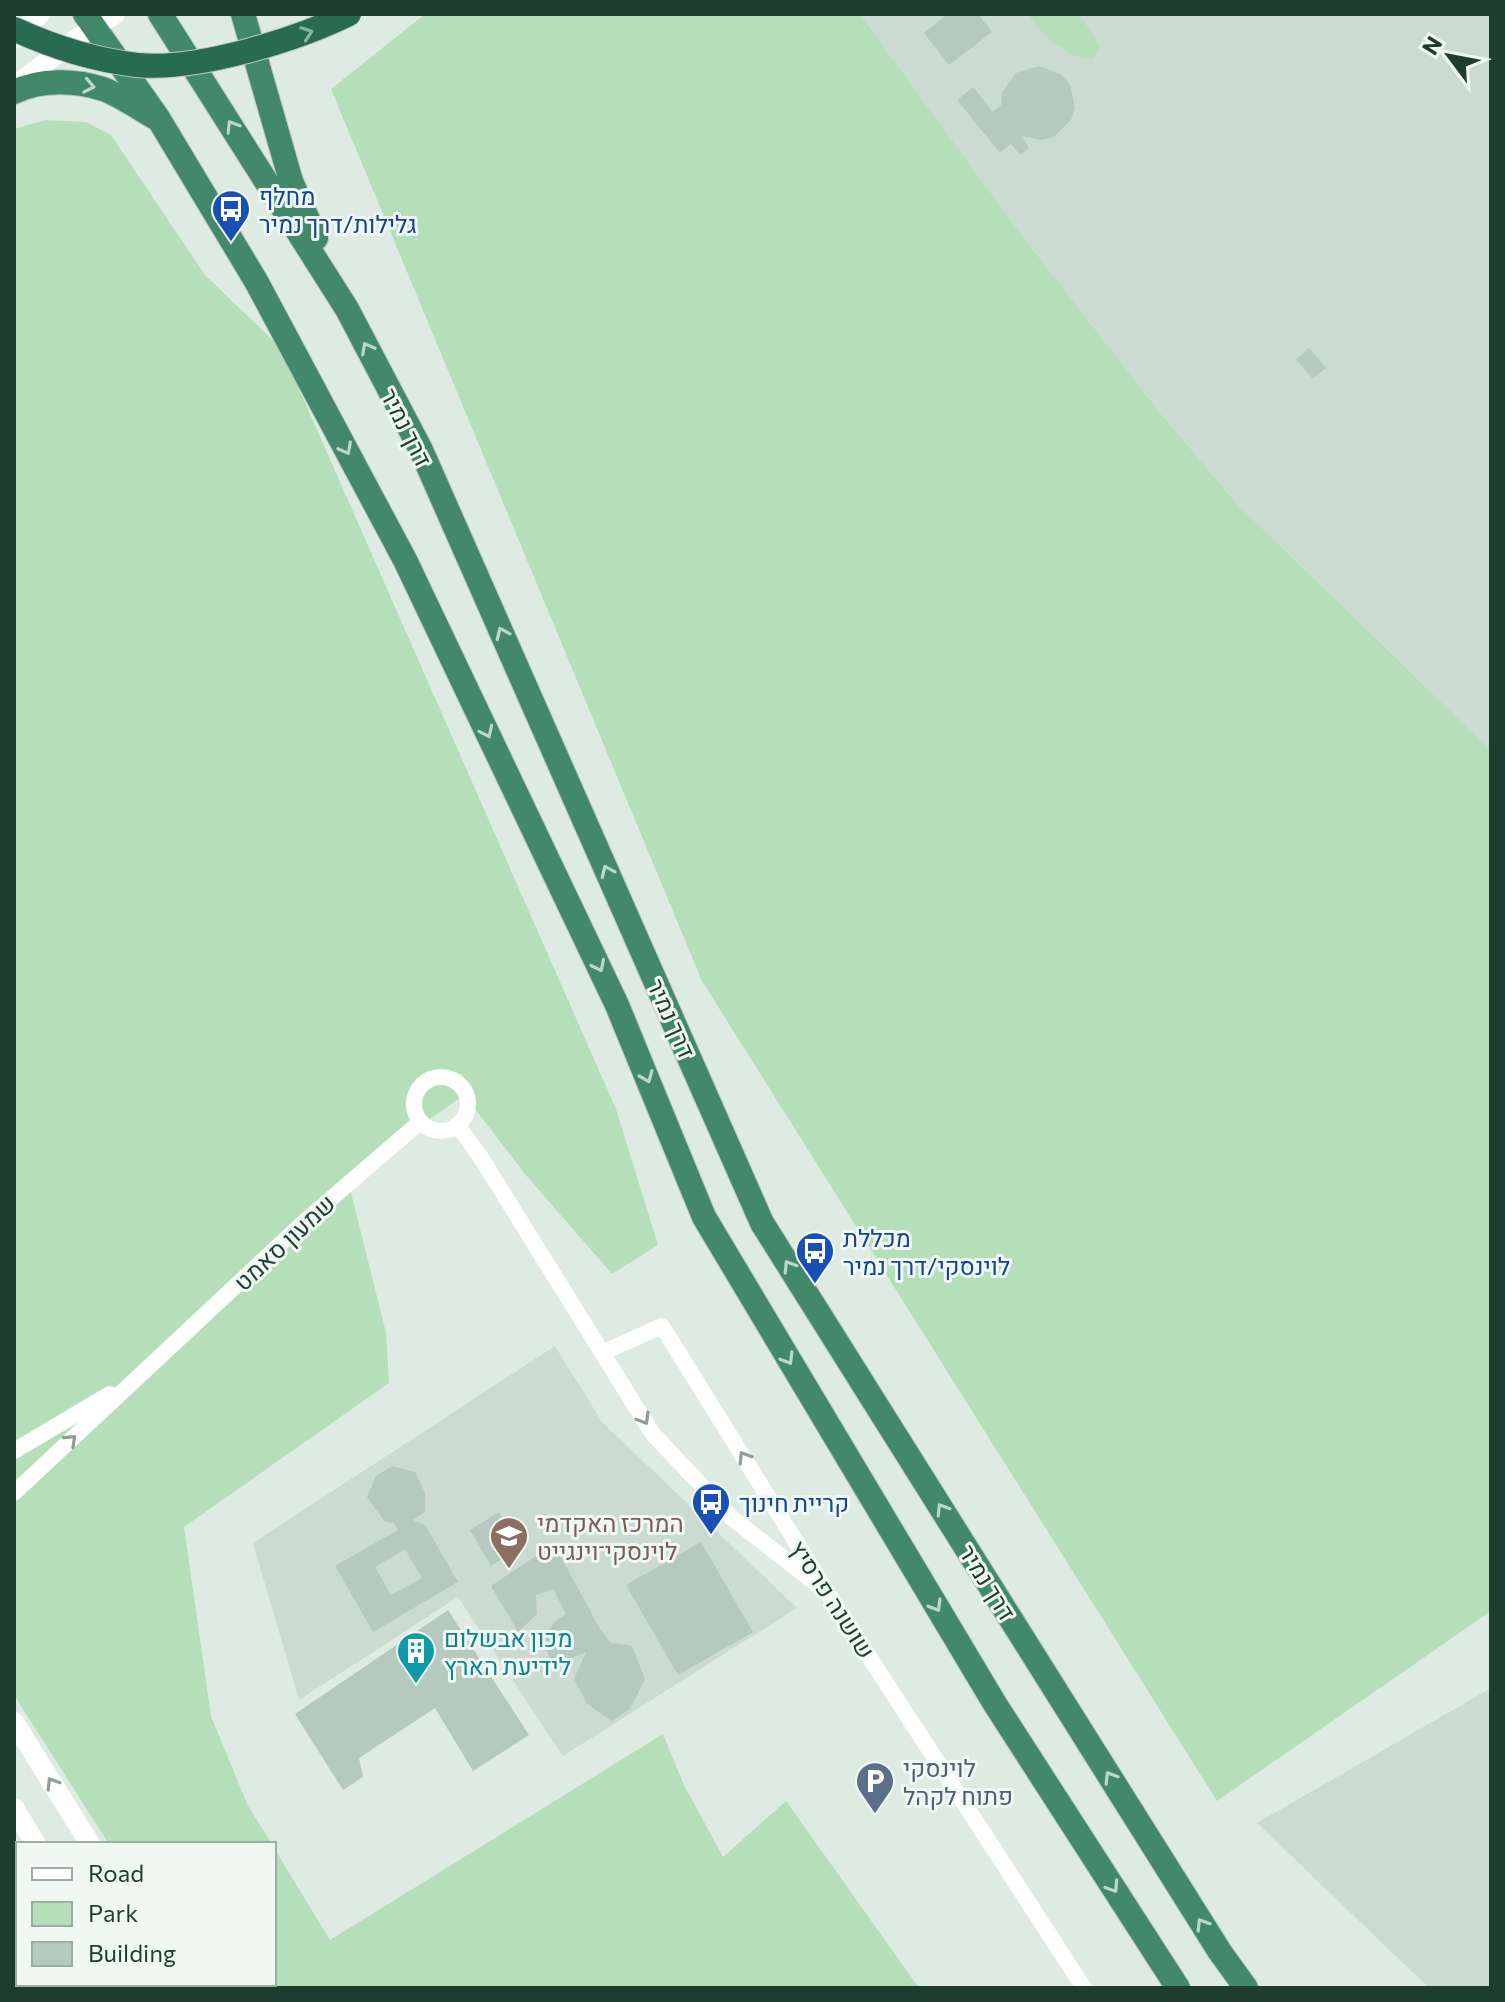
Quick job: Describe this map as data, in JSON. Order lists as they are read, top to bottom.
{
  "streets": {
    "highway": ["דרך נמיר"],
    "street": ["שמעון סאמט", "שושנה פרסיץ"]
  },
  "places": {
    "bus stop": ["מחלף גלילות/דרך נמיר", "מכללת לוינסקי/דרך נמיר", "קריית חינוך"],
    "school or university": ["המרכז האקדמי לוינסקי־וינגייט"],
    "building": ["מכון אבשלום לידיעת הארץ"],
    "parking": ["לוינסקי פתוח לקהל"]
  },
  "legend": ["Road", "Park", "Building"],
  "north": "top left"
}
